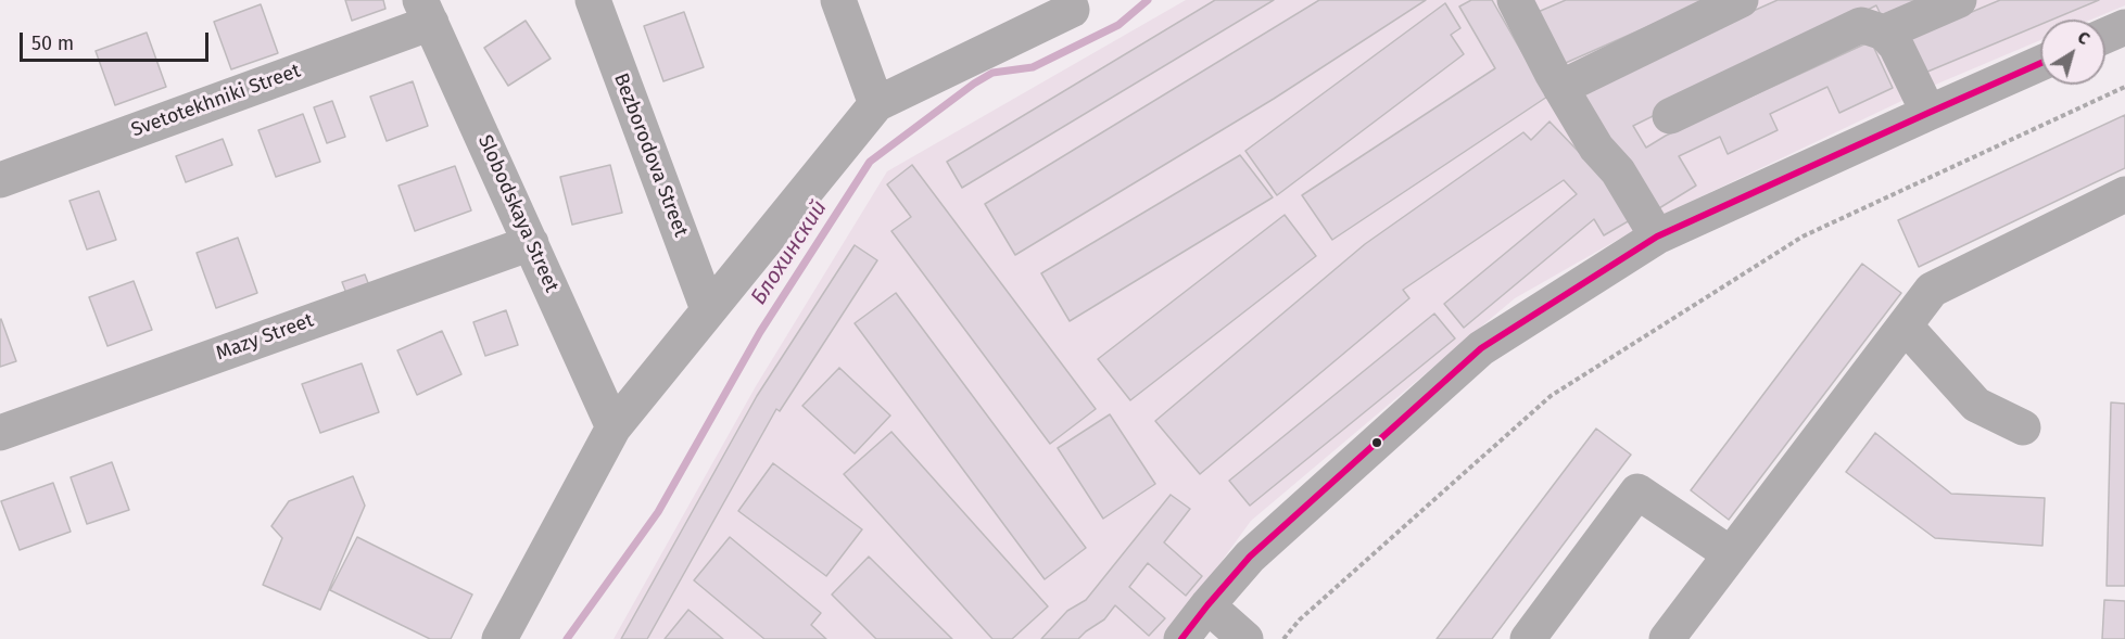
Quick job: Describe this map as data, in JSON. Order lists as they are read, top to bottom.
{
  "streets": {
    "street": [
      "Svetotekhniki Street",
      "Bezborodova Street",
      "Slobodskaya Street",
      "Mazy Street"
    ]
  },
  "crossings": [
    ["Svetotekhniki Street", "Slobodskaya Street"],
    ["Slobodskaya Street", "Mazy Street"]
  ],
  "water": ["Блохинский"],
  "scale_bar": "50 m",
  "north": "top right"
}
